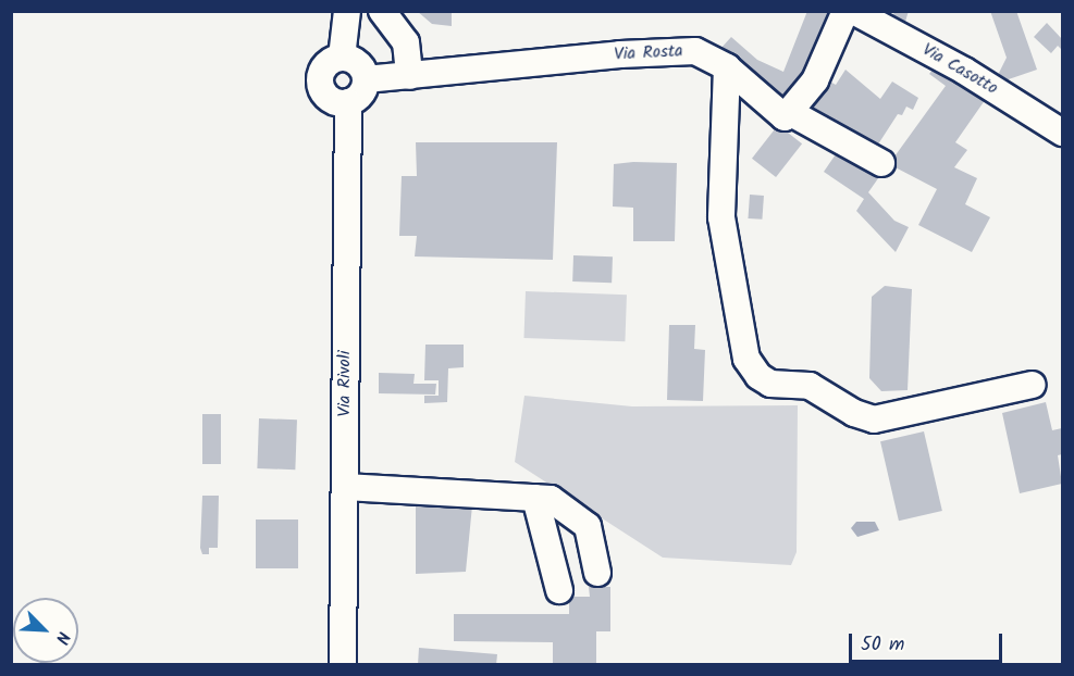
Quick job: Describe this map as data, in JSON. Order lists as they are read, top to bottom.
{
  "streets": {
    "street": ["Via Rosta", "Via Casotto", "Via Rivoli"]
  },
  "crossings": [
    ["Via Rosta", "Via Rivoli"]
  ],
  "scale_bar": "50 m",
  "north": "bottom right"
}
